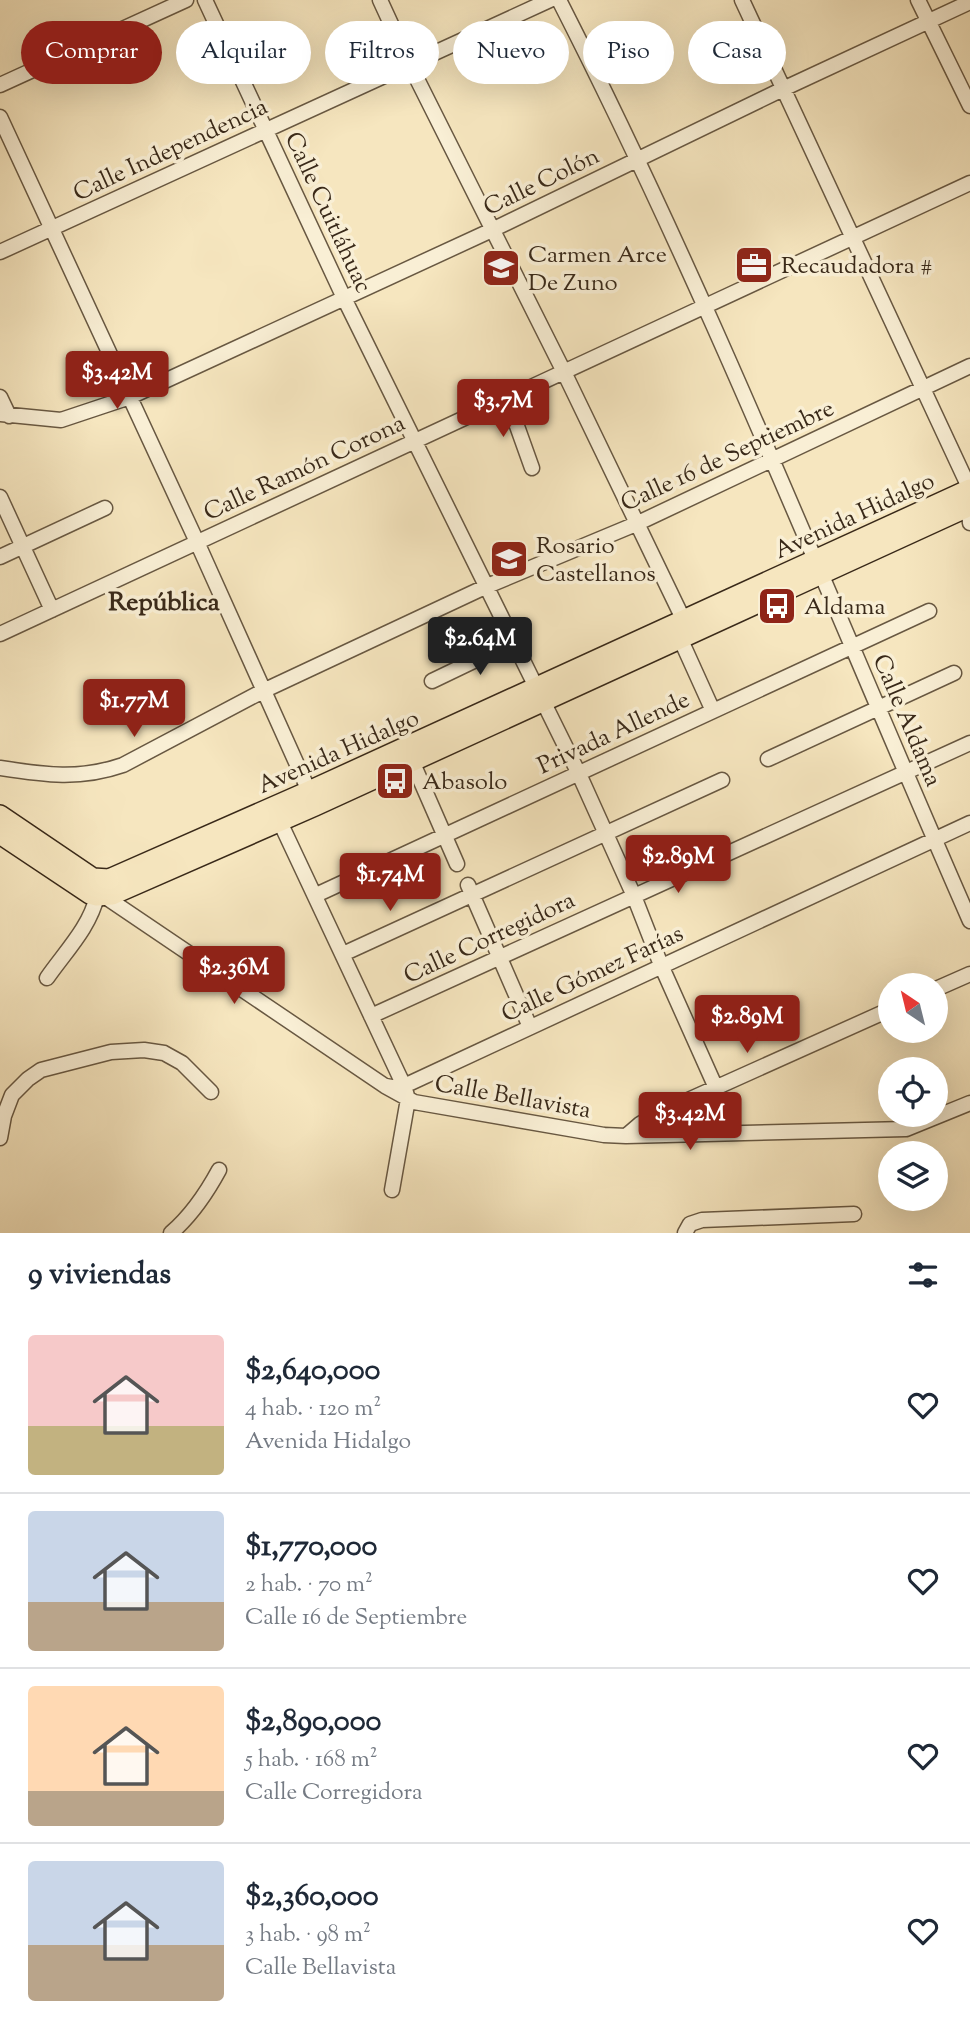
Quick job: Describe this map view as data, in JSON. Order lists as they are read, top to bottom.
{
  "streets": {
    "main road": ["Avenida Hidalgo"],
    "street": [
      "Calle Independencia",
      "Calle Colón",
      "Calle Cuitláhuac",
      "Calle 16 de Septiembre",
      "Calle Ramón Corona",
      "Calle Aldama",
      "Privada Allende",
      "Calle Corregidora",
      "Calle Gómez Farías",
      "Calle Bellavista"
    ]
  },
  "crossings": [
    ["Calle Independencia", "Calle Cuitláhuac"],
    ["Calle Colón", "Calle Cuitláhuac"],
    ["Calle Colón", "Calle Aldama"],
    ["Calle Cuitláhuac", "Calle 16 de Septiembre"],
    ["Calle Cuitláhuac", "Calle Ramón Corona"],
    ["Calle Cuitláhuac", "Avenida Hidalgo"],
    ["Calle Cuitláhuac", "Privada Allende"],
    ["Calle Cuitláhuac", "Calle Corregidora"],
    ["Calle Cuitláhuac", "Calle Gómez Farías"],
    ["Calle 16 de Septiembre", "Calle Aldama"],
    ["Calle Ramón Corona", "Calle Aldama"],
    ["Avenida Hidalgo", "Calle Aldama"],
    ["Avenida Hidalgo", "Calle Bellavista"],
    ["Calle Aldama", "Privada Allende"],
    ["Calle Aldama", "Calle Corregidora"],
    ["Calle Aldama", "Calle Gómez Farías"],
    ["Calle Gómez Farías", "Calle Bellavista"]
  ],
  "districts": ["República"],
  "places": {
    "office": ["Recaudadora #"],
    "school or university": ["Carmen Arce De Zuno", "Rosario Castellanos"],
    "bus stop": ["Aldama", "Abasolo"]
  },
  "north": "top left",
  "page": {
    "chip": [
      "Comprar",
      "Alquilar",
      "Filtros",
      "Nuevo",
      "Piso",
      "Casa"
    ],
    "price": [
      "$3.42M",
      "$3.7M",
      "$2.64M",
      "$1.77M",
      "$2.89M",
      "$1.74M",
      "$2.36M",
      "$2.89M",
      "$3.42M"
    ],
    "heading": "9 viviendas",
    "list": [
      {
        "name": "$2,640,000",
        "note": "4 hab. · 120 m² · Avenida Hidalgo"
      },
      {
        "name": "$1,770,000",
        "note": "2 hab. · 70 m² · Calle 16 de Septiembre"
      },
      {
        "name": "$2,890,000",
        "note": "5 hab. · 168 m² · Calle Corregidora"
      },
      {
        "name": "$2,360,000",
        "note": "3 hab. · 98 m² · Calle Bellavista"
      }
    ]
  }
}
